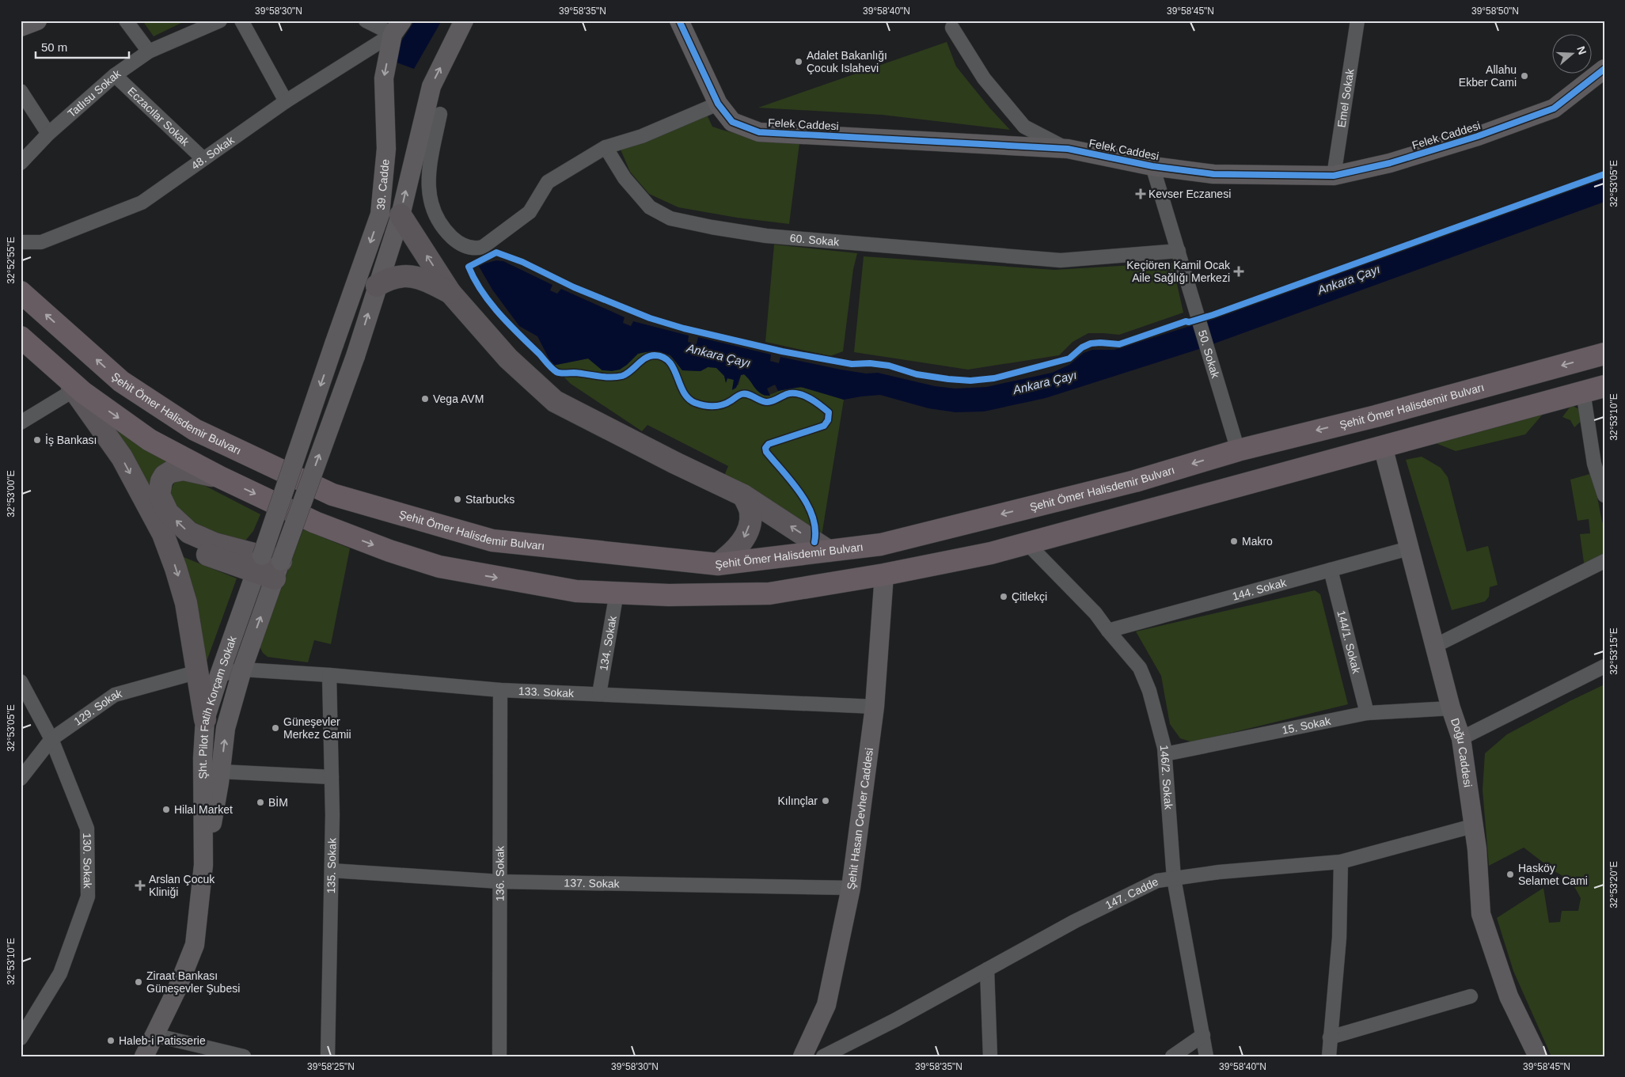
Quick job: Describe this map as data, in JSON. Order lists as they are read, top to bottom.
{
  "streets": {
    "highway": ["Şehit Ömer Halisdemir Bulvarı"],
    "street": [
      "Tatlısu Sokak",
      "Emel Sokak",
      "Eczacılar Sokak",
      "Felek Caddesi",
      "48. Sokak",
      "39. Cadde",
      "60. Sokak",
      "50. Sokak",
      "144. Sokak",
      "144/1. Sokak",
      "134. Sokak",
      "133. Sokak",
      "129. Sokak",
      "Şht. Pilot Fatih Korçam Sokak",
      "15. Sokak",
      "Doğu Caddesi",
      "146/2. Sokak",
      "Şehit Hasan Cevher Caddesi",
      "130. Sokak",
      "135. Sokak",
      "136. Sokak",
      "137. Sokak",
      "147. Cadde"
    ]
  },
  "crossings": [
    ["Tatlısu Sokak", "Eczacılar Sokak"],
    ["Emel Sokak", "Felek Caddesi"],
    ["Eczacılar Sokak", "48. Sokak"],
    ["Felek Caddesi", "50. Sokak"],
    ["48. Sokak", "39. Cadde"],
    ["39. Cadde", "Şht. Pilot Fatih Korçam Sokak"],
    ["60. Sokak", "50. Sokak"],
    ["50. Sokak", "Şehit Ömer Halisdemir Bulvarı"],
    ["144. Sokak", "144/1. Sokak"],
    ["144. Sokak", "Doğu Caddesi"],
    ["144. Sokak", "146/2. Sokak"],
    ["144/1. Sokak", "15. Sokak"],
    ["134. Sokak", "133. Sokak"],
    ["133. Sokak", "Şht. Pilot Fatih Korçam Sokak"],
    ["133. Sokak", "Şehit Hasan Cevher Caddesi"],
    ["133. Sokak", "135. Sokak"],
    ["133. Sokak", "136. Sokak"],
    ["129. Sokak", "130. Sokak"],
    ["15. Sokak", "Doğu Caddesi"],
    ["15. Sokak", "146/2. Sokak"],
    ["Doğu Caddesi", "147. Cadde"],
    ["146/2. Sokak", "147. Cadde"],
    ["Şehit Hasan Cevher Caddesi", "137. Sokak"],
    ["135. Sokak", "137. Sokak"],
    ["136. Sokak", "137. Sokak"]
  ],
  "water": ["Ankara Çayı"],
  "places": {
    "other": [
      "Adalet Bakanlığı Çocuk Islahevi",
      "Allahu Ekber Cami",
      "Vega AVM",
      "İş Bankası",
      "Starbucks",
      "Makro",
      "Çitlekçi",
      "Güneşevler Merkez Camii",
      "Kılınçlar",
      "BİM",
      "Hilal Market",
      "Hasköy Selamet Cami",
      "Ziraat Bankası Güneşevler Şubesi",
      "Haleb-i Patisserie"
    ],
    "health": ["Kevser Eczanesi", "Keçiören Kamil Ocak Aile Sağlığı Merkezi", "Arslan Çocuk Kliniği"]
  },
  "scale_bar": "50 m",
  "north": "right",
  "coordinates": [
    "39°58'30\"N",
    "39°58'35\"N",
    "39°58'40\"N",
    "39°58'45\"N",
    "39°58'50\"N",
    "32°53'05\"E",
    "32°52'55\"E",
    "32°53'10\"E",
    "32°53'00\"E",
    "32°53'15\"E",
    "32°53'20\"E",
    "39°58'25\"N"
  ]
}
